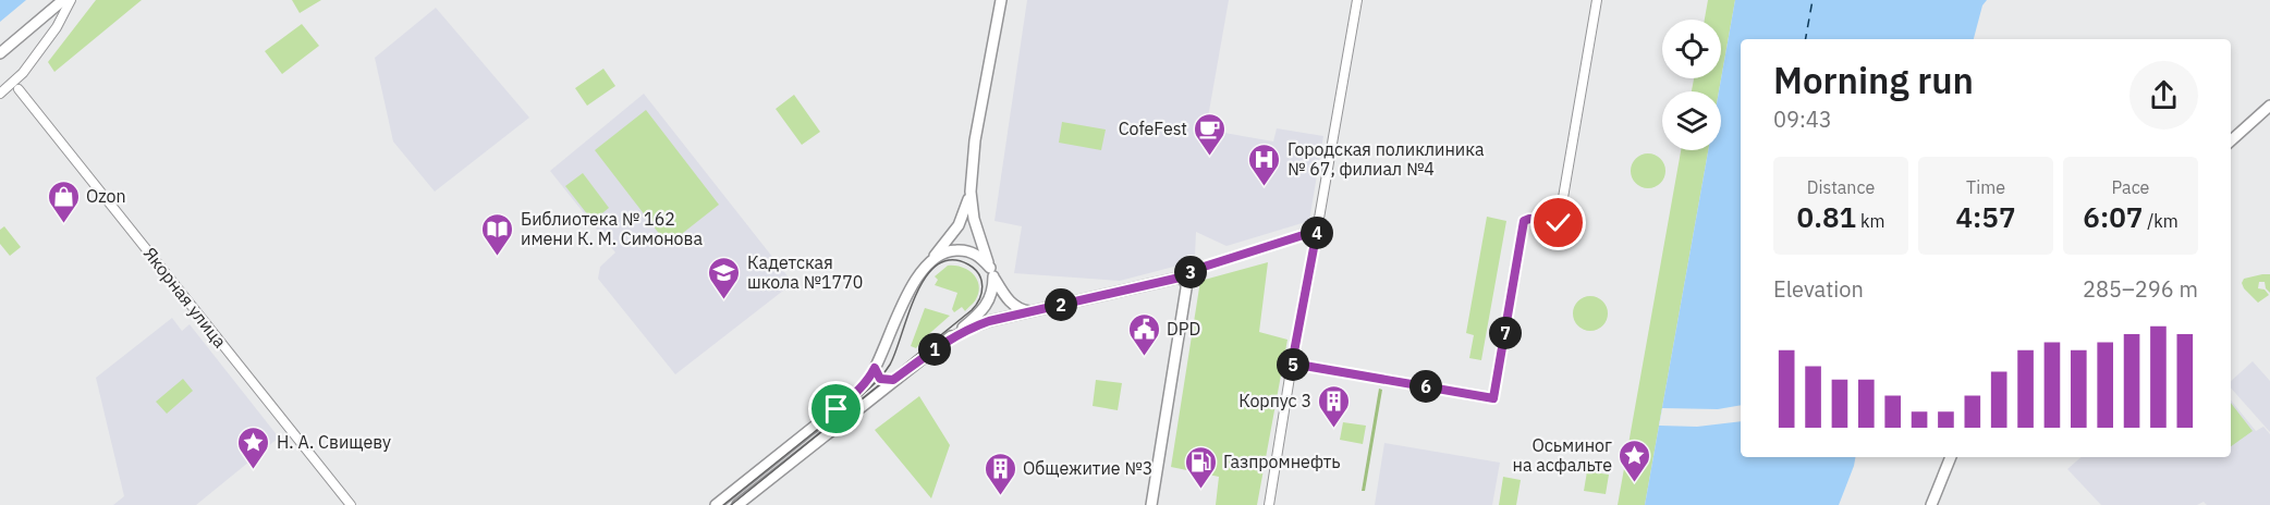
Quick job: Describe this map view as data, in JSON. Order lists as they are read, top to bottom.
{
  "streets": {
    "street": ["Якорная улица"]
  },
  "places": {
    "cafe": ["CofeFest"],
    "hospital": ["Городская поликлиника № 67, филиал №4"],
    "shop": ["Ozon"],
    "library": ["Библиотека № 162 имени К. М. Симонова"],
    "school or university": ["Кадетская школа №1770"],
    "public building": ["DPD"],
    "building": ["Корпус 3", "Общежитие №3"],
    "place": ["Н. А. Свищеву", "Осьминог на асфальте"],
    "fuel station": ["Газпромнефть"]
  },
  "page": {
    "heading": ["Morning run", "09:43"],
    "stats": [
      ["Distance", "0.81 km"],
      ["Time", "4:57"],
      ["Pace", "6:07 /km"]
    ],
    "pins": [
      "4",
      "3",
      "2",
      "7",
      "1",
      "5",
      "6"
    ],
    "chart": ["Elevation", "285–296 m"]
  }
}
